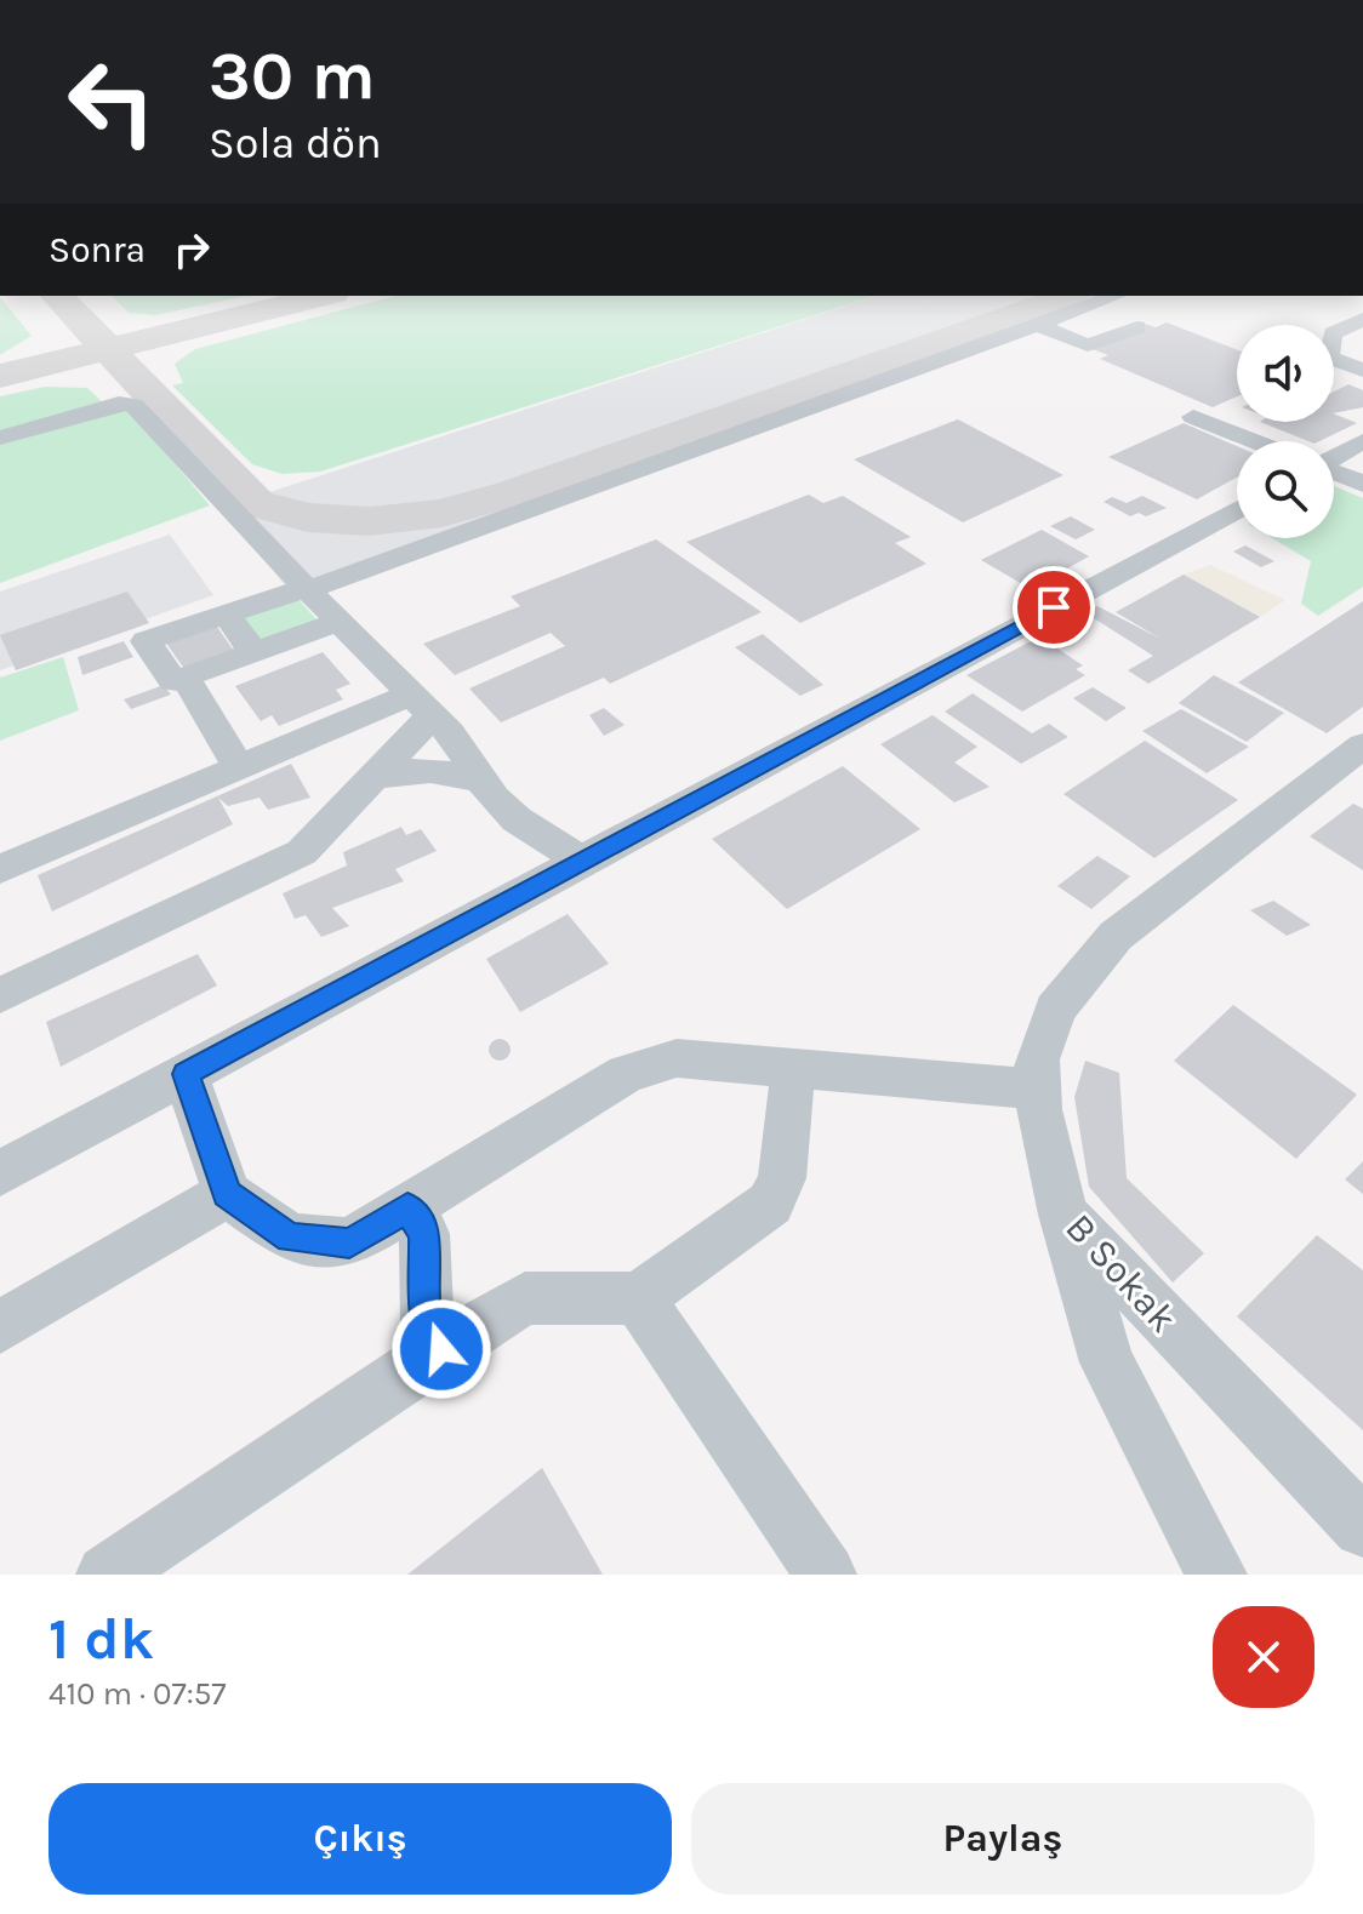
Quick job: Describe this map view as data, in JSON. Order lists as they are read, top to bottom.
{
  "streets": {
    "lane": ["B Sokak"]
  },
  "page": {
    "turn": ["30 m", "Sola dön"],
    "then": "Sonra",
    "heading": ["1 dk", "410 m · 07:57"],
    "buttons": ["Çıkış", "Paylaş"]
  }
}
